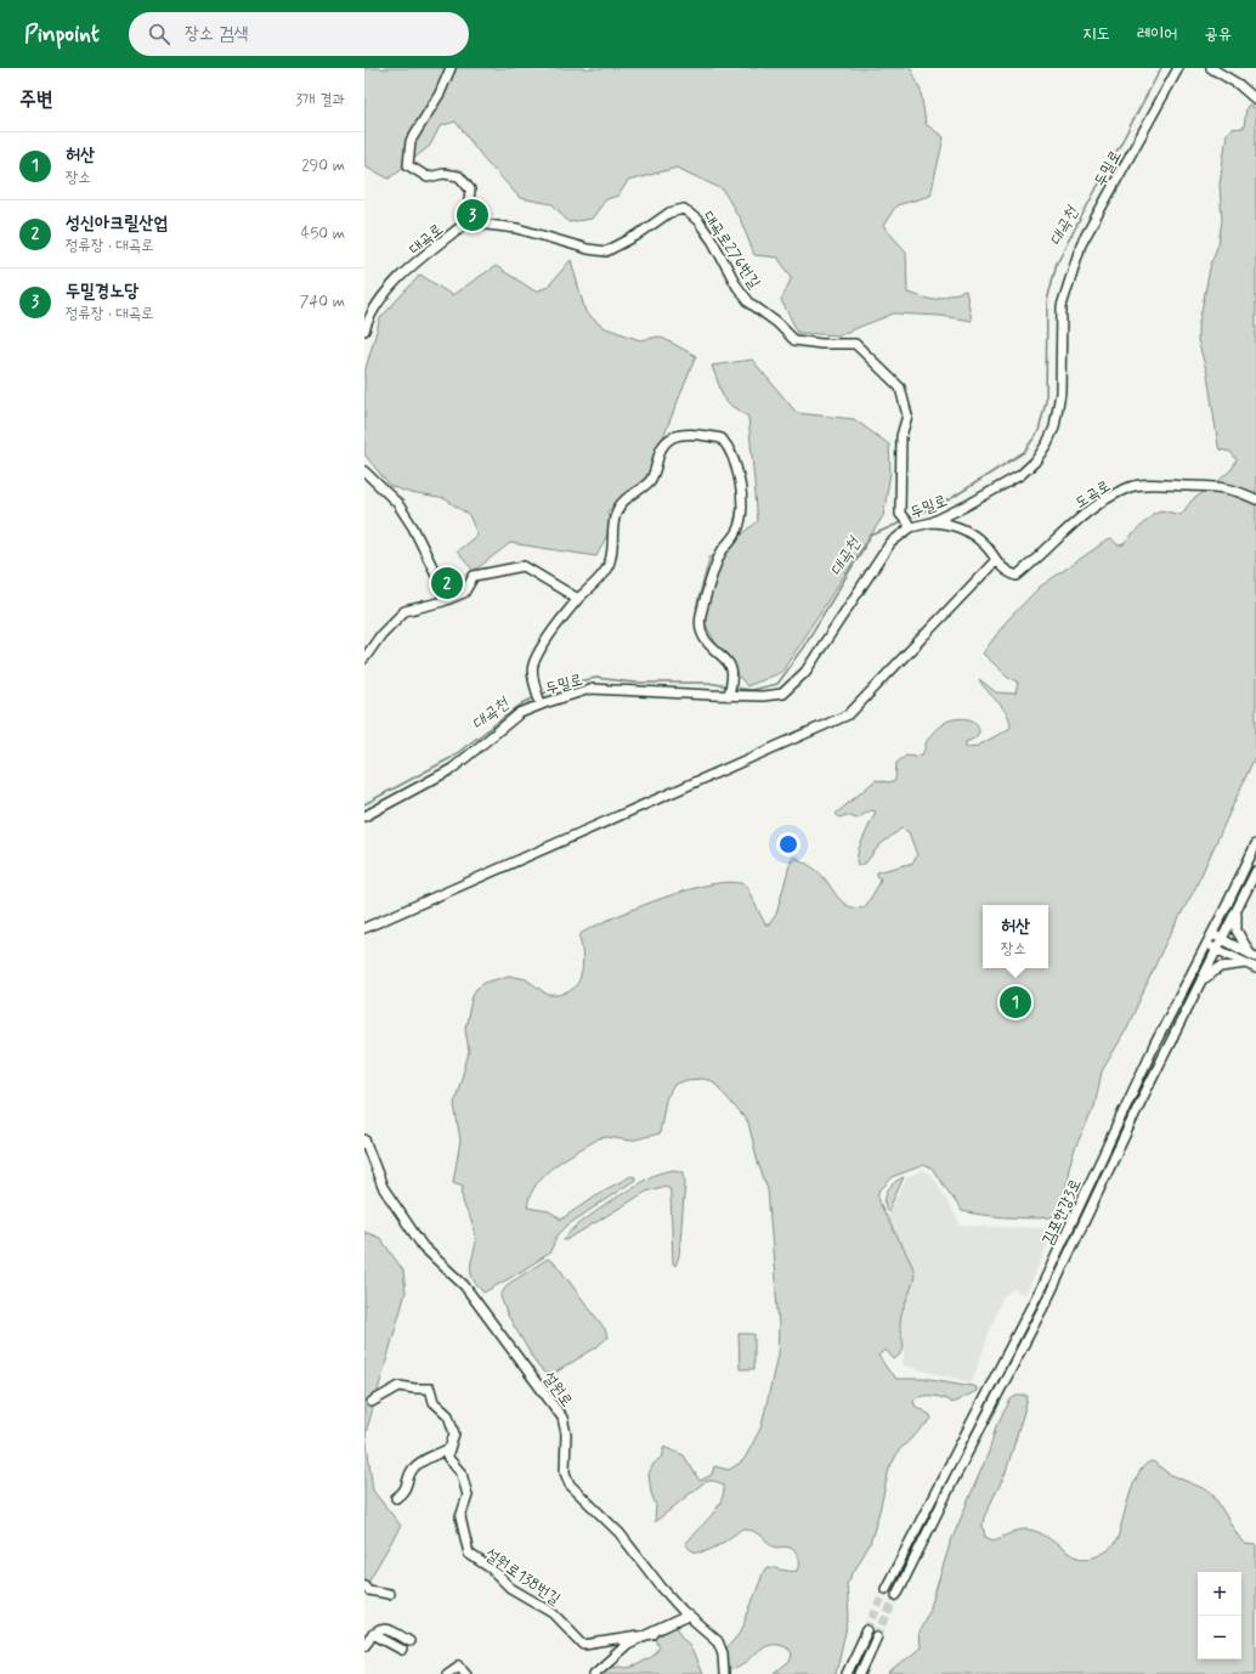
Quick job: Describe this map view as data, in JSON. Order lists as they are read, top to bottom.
{
  "streets": {
    "street": [
      "두밀로",
      "대곡로",
      "대곡로276번길",
      "도곡로",
      "김포한강3로",
      "설원로",
      "설원로138번길"
    ]
  },
  "crossings": [
    ["두밀로", "대곡로276번길"],
    ["대곡로", "대곡로276번길"]
  ],
  "water": ["대곡천"],
  "page": {
    "header": "Pinpoint",
    "search": "장소 검색",
    "nav": ["지도", "레이어", "공유"],
    "heading": ["주변", "3개 결과"],
    "list": [
      {
        "mark": "1",
        "name": "허산",
        "note": "장소",
        "value": "290 m"
      },
      {
        "mark": "2",
        "name": "성신아크릴산업",
        "note": "정류장 · 대곡로",
        "value": "450 m"
      },
      {
        "mark": "3",
        "name": "두밀경노당",
        "note": "정류장 · 대곡로",
        "value": "740 m"
      }
    ],
    "pins": ["3", "2", "1"],
    "popup": ["허산", "장소"],
    "map_buttons": ["+", "−"]
  }
}
